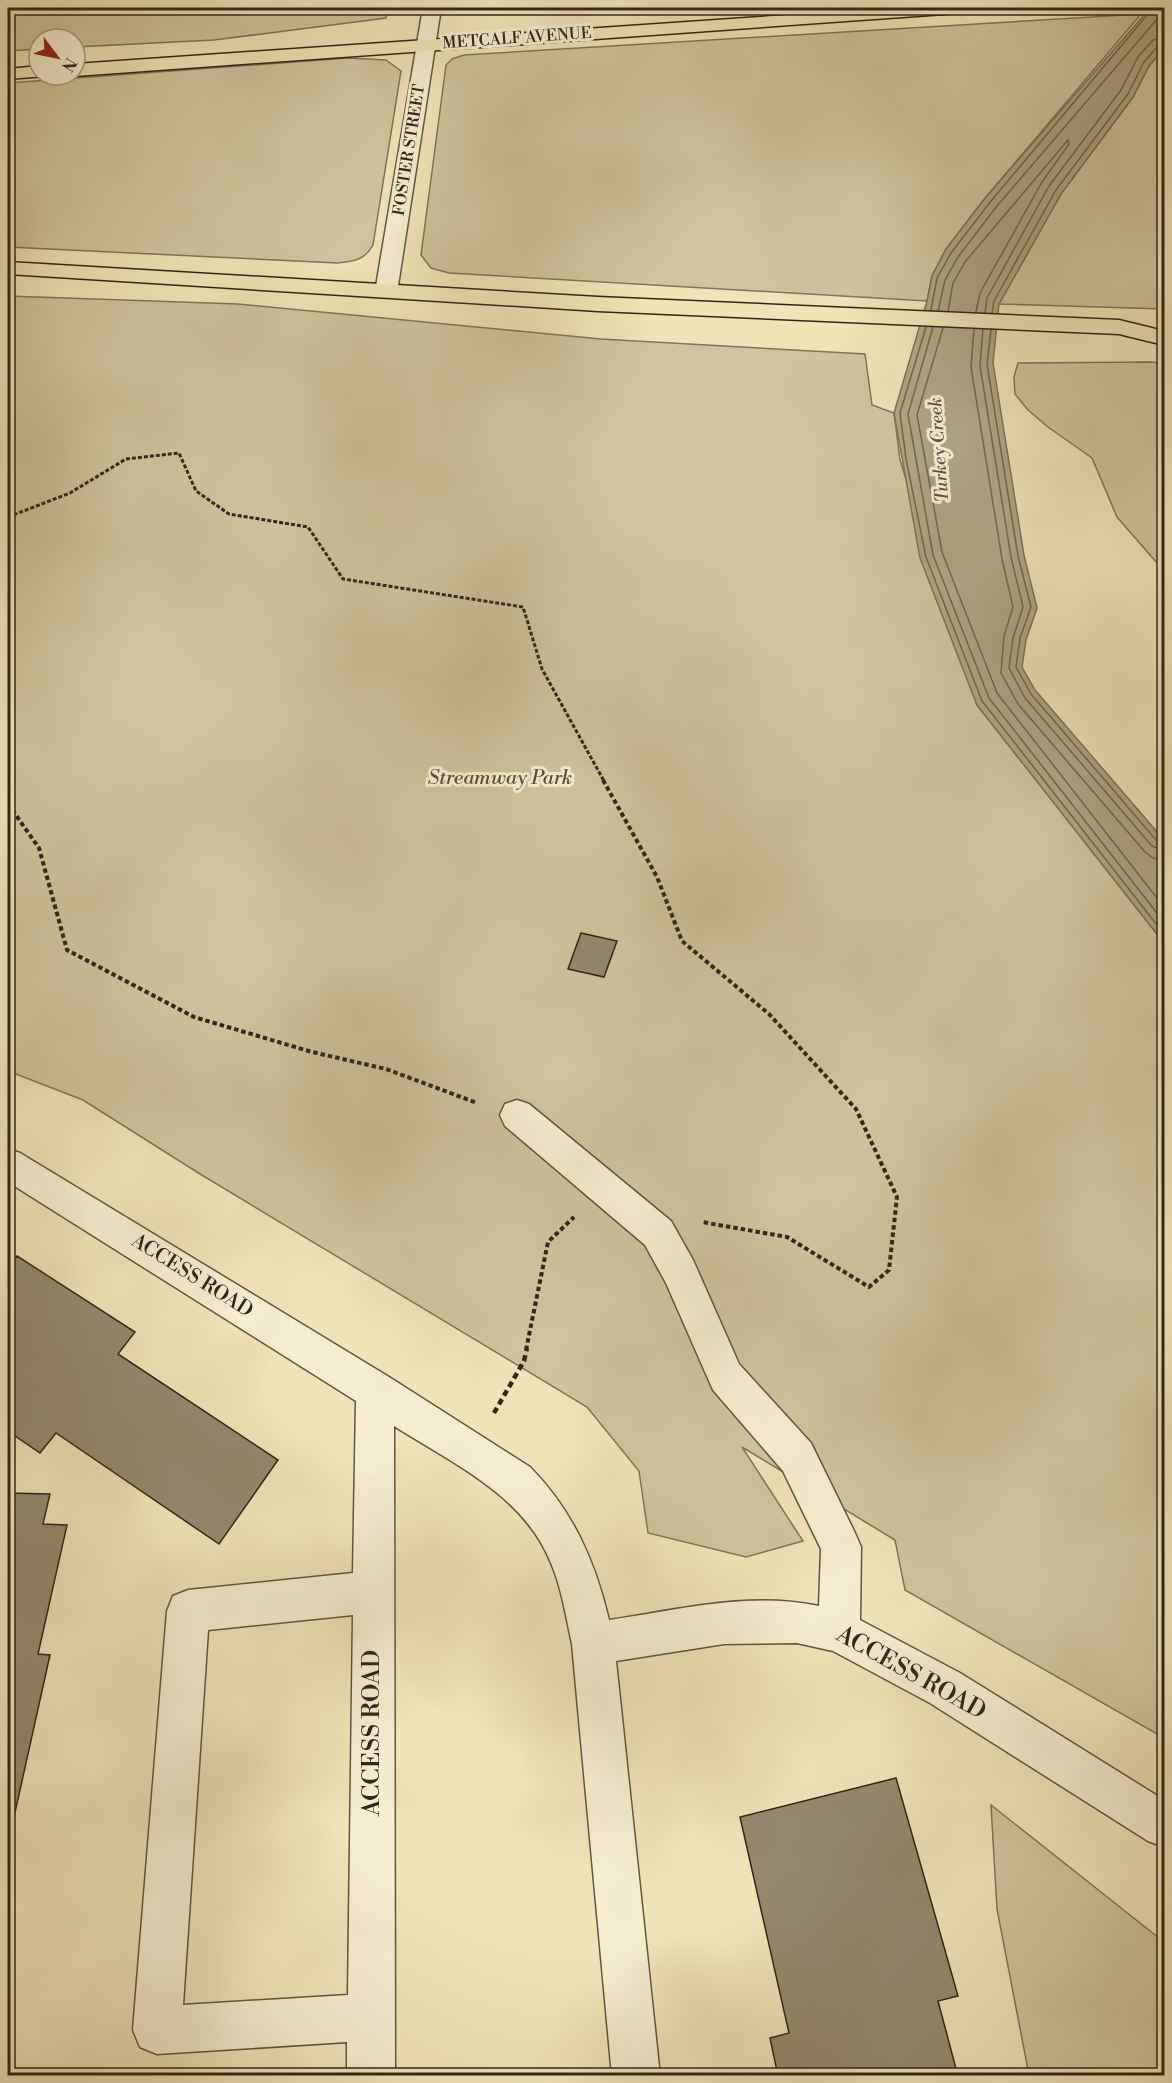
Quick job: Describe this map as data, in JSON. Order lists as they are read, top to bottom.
{
  "streets": {
    "highway": ["METCALF AVENUE"],
    "street": ["FOSTER STREET", "ACCESS ROAD"]
  },
  "crossings": [
    ["METCALF AVENUE", "FOSTER STREET"]
  ],
  "water": ["Turkey Creek"],
  "parks": ["Streamway Park"],
  "north": "bottom right"
}
